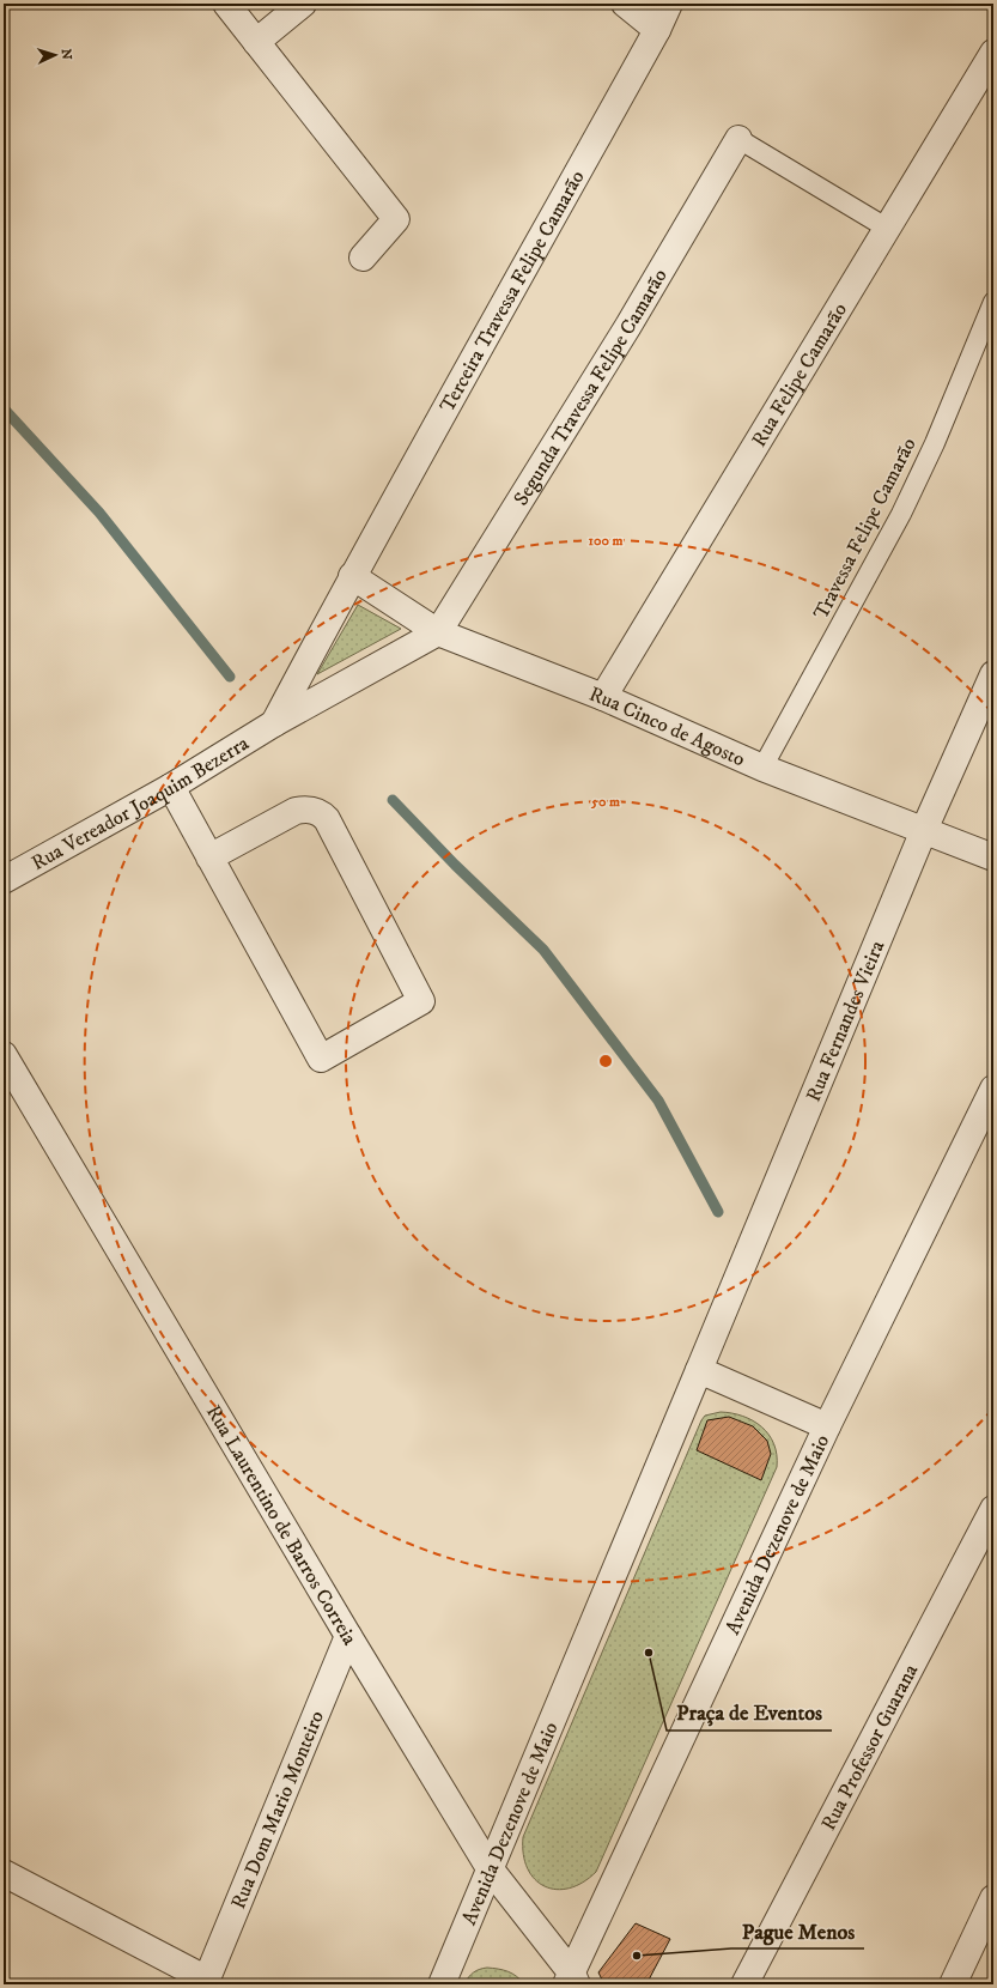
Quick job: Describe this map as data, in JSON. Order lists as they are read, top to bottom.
{
  "streets": {
    "street": [
      "Terceira Travessa Felipe Camarão",
      "Rua Felipe Camarão",
      "Segunda Travessa Felipe Camarão",
      "Rua Cinco de Agosto",
      "Rua Vereador Joaquim Bezerra",
      "Rua Fernandes Vieira",
      "Rua Laurentino de Barros Correia",
      "Avenida Dezenove de Maio",
      "Rua Professor Guarana",
      "Rua Dom Mario Monteiro"
    ],
    "lane": ["Travessa Felipe Camarão"]
  },
  "crossings": [
    ["Terceira Travessa Felipe Camarão", "Rua Cinco de Agosto"],
    ["Terceira Travessa Felipe Camarão", "Rua Vereador Joaquim Bezerra"],
    ["Rua Felipe Camarão", "Rua Cinco de Agosto"],
    ["Segunda Travessa Felipe Camarão", "Rua Cinco de Agosto"],
    ["Segunda Travessa Felipe Camarão", "Rua Vereador Joaquim Bezerra"],
    ["Travessa Felipe Camarão", "Rua Cinco de Agosto"],
    ["Rua Cinco de Agosto", "Rua Vereador Joaquim Bezerra"],
    ["Rua Cinco de Agosto", "Rua Fernandes Vieira"],
    ["Rua Fernandes Vieira", "Avenida Dezenove de Maio"],
    ["Rua Laurentino de Barros Correia", "Avenida Dezenove de Maio"],
    ["Rua Laurentino de Barros Correia", "Rua Dom Mario Monteiro"]
  ],
  "places": ["Praça de Eventos", "Pague Menos"],
  "north": "right",
  "rings": ["100 m", "50 m"]
}
